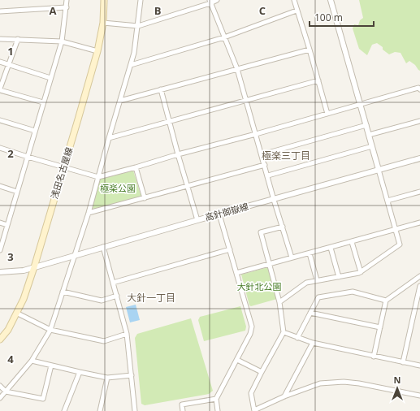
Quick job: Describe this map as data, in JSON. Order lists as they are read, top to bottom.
{
  "streets": {
    "main road": ["浅田名古屋線"],
    "street": ["高針御嶽線"]
  },
  "crossings": [
    ["浅田名古屋線", "高針御嶽線"]
  ],
  "districts": ["極楽三丁目", "大針一丁目"],
  "parks": ["極楽公園", "大針北公園"],
  "scale_bar": "100 m",
  "north": "top",
  "grid": {
    "columns": ["A", "B", "C"],
    "rows": [
      "1",
      "2",
      "3",
      "4"
    ]
  }
}
